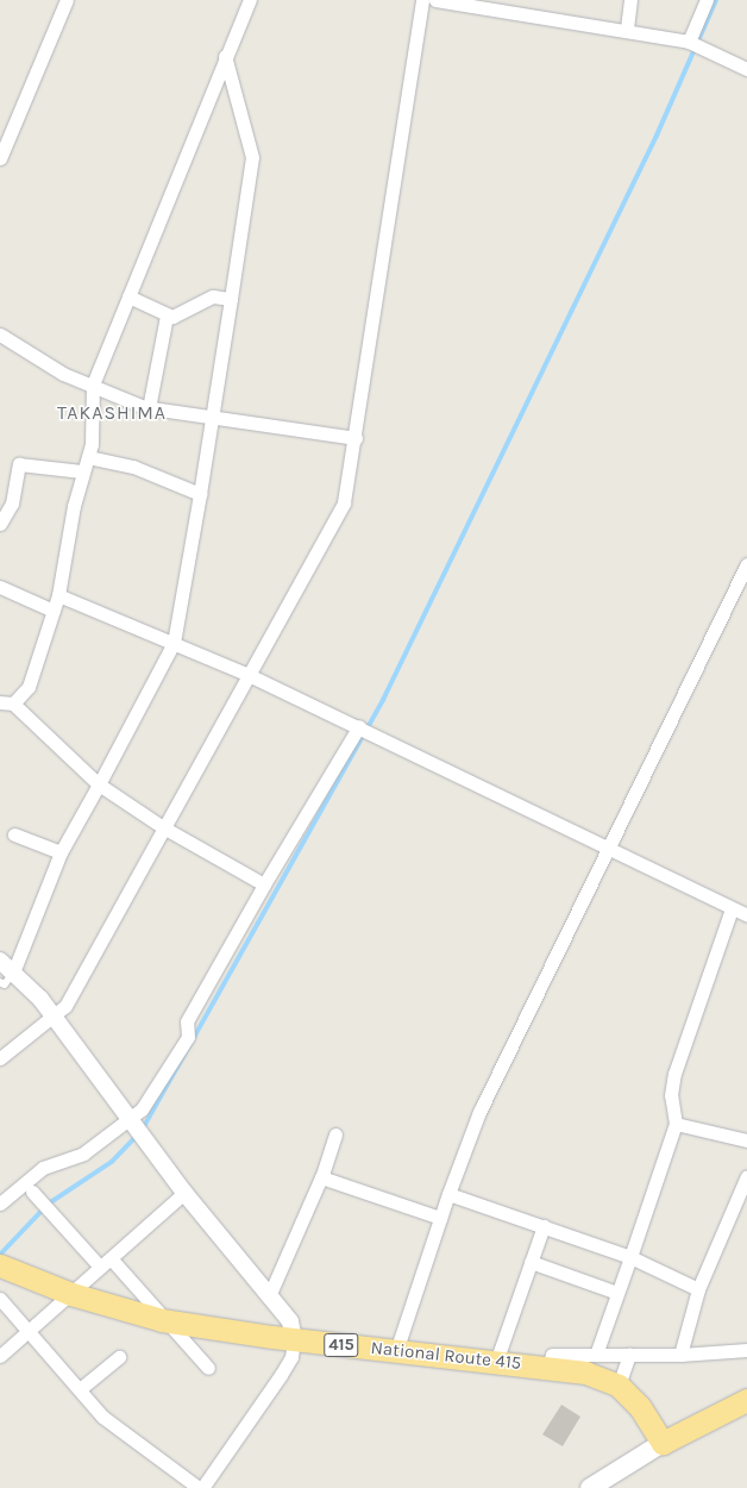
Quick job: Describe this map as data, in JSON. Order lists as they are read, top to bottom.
{
  "streets": {
    "highway": ["415", "National Route 415"]
  },
  "districts": ["TAKASHIMA"]
}
